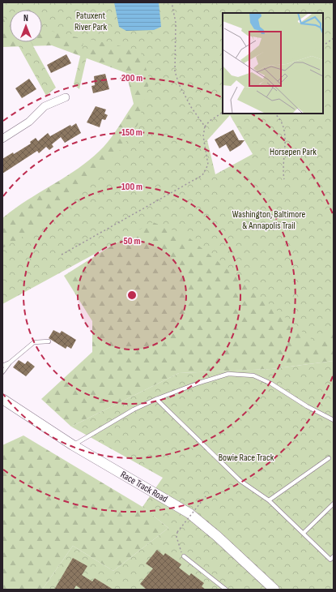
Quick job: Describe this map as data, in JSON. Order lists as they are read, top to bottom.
{
  "streets": {
    "street": ["Race Track Road"]
  },
  "parks": [
    "Patuxent River Park",
    "Horsepen Park",
    "Washington, Baltimore & Annapolis Trail",
    "Bowie Race Track"
  ],
  "north": "top",
  "rings": [
    "200 m",
    "150 m",
    "100 m",
    "50 m"
  ]
}
